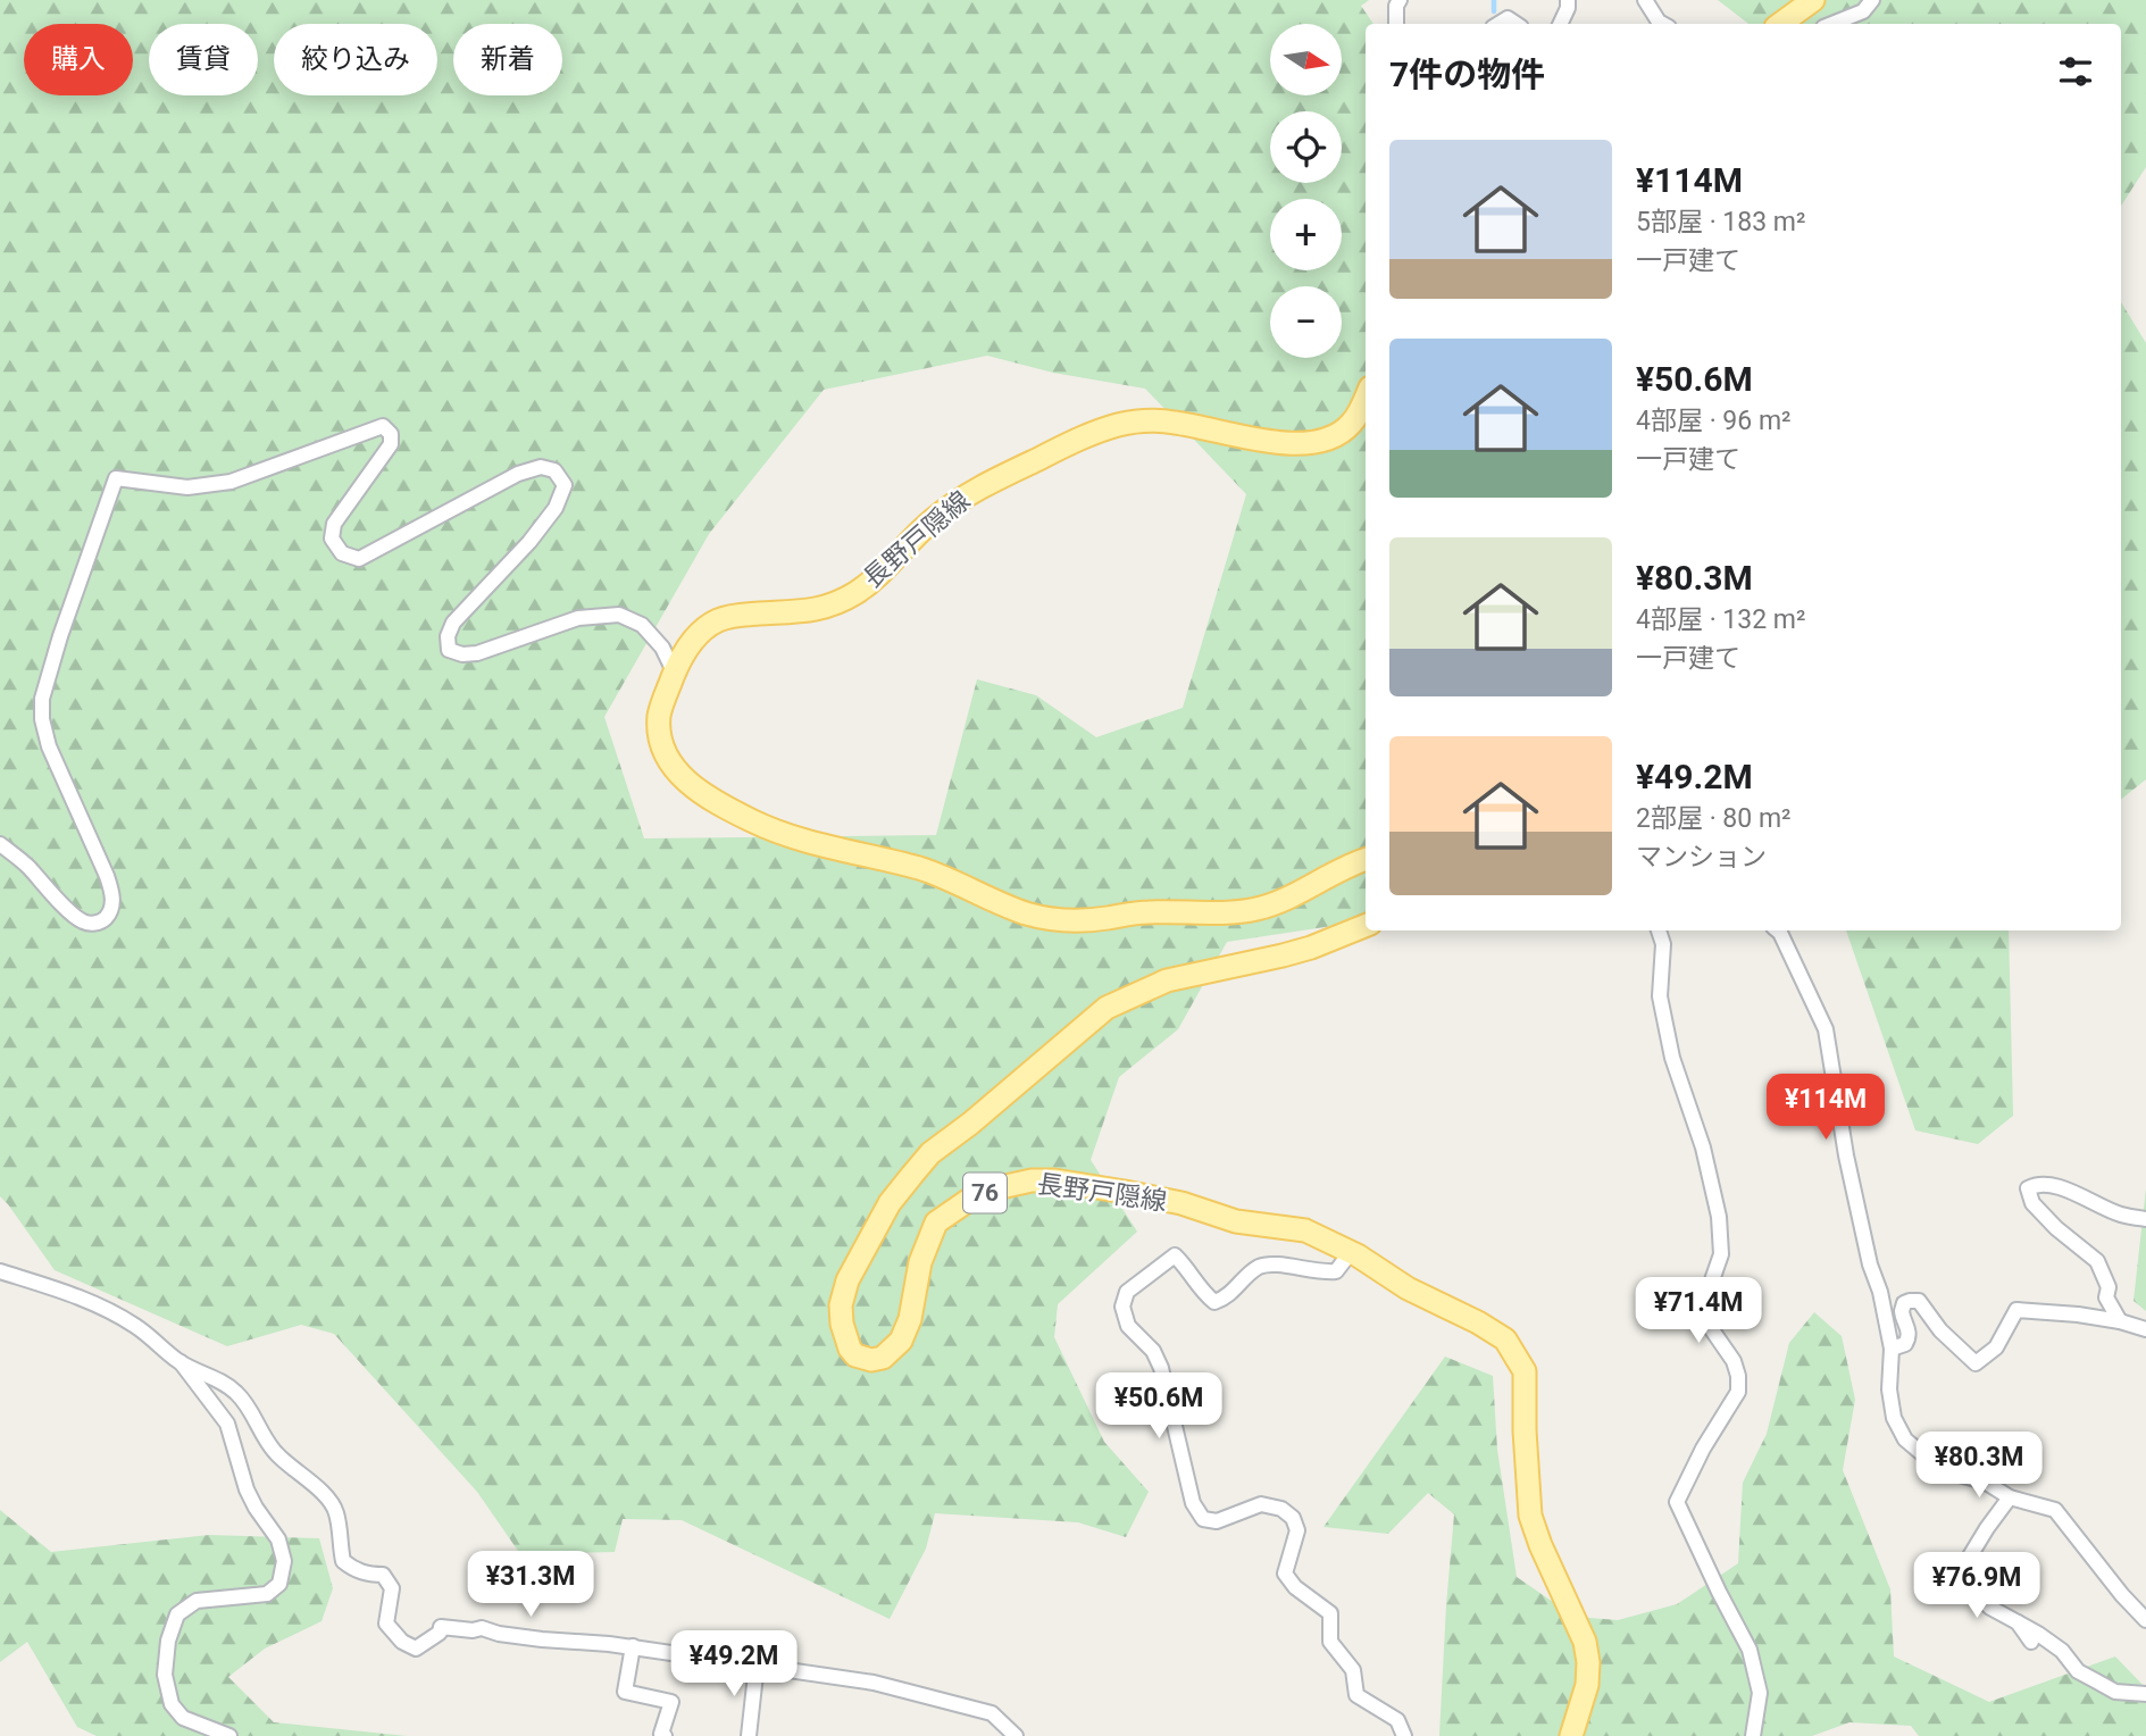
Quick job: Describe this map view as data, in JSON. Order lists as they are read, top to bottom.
{
  "streets": {
    "main road": ["長野戸隠線", "76"]
  },
  "north": "right",
  "page": {
    "map_buttons": ["+", "−"],
    "chip": [
      "購入",
      "賃貸",
      "絞り込み",
      "新着"
    ],
    "heading": "7件の物件",
    "list": [
      {
        "name": "¥114M",
        "note": "5部屋 · 183 m² · 一戸建て"
      },
      {
        "name": "¥50.6M",
        "note": "4部屋 · 96 m² · 一戸建て"
      },
      {
        "name": "¥80.3M",
        "note": "4部屋 · 132 m² · 一戸建て"
      },
      {
        "name": "¥49.2M",
        "note": "2部屋 · 80 m² · マンション"
      }
    ],
    "price": [
      "¥114M",
      "¥71.4M",
      "¥50.6M",
      "¥80.3M",
      "¥31.3M",
      "¥76.9M",
      "¥49.2M"
    ]
  }
}
